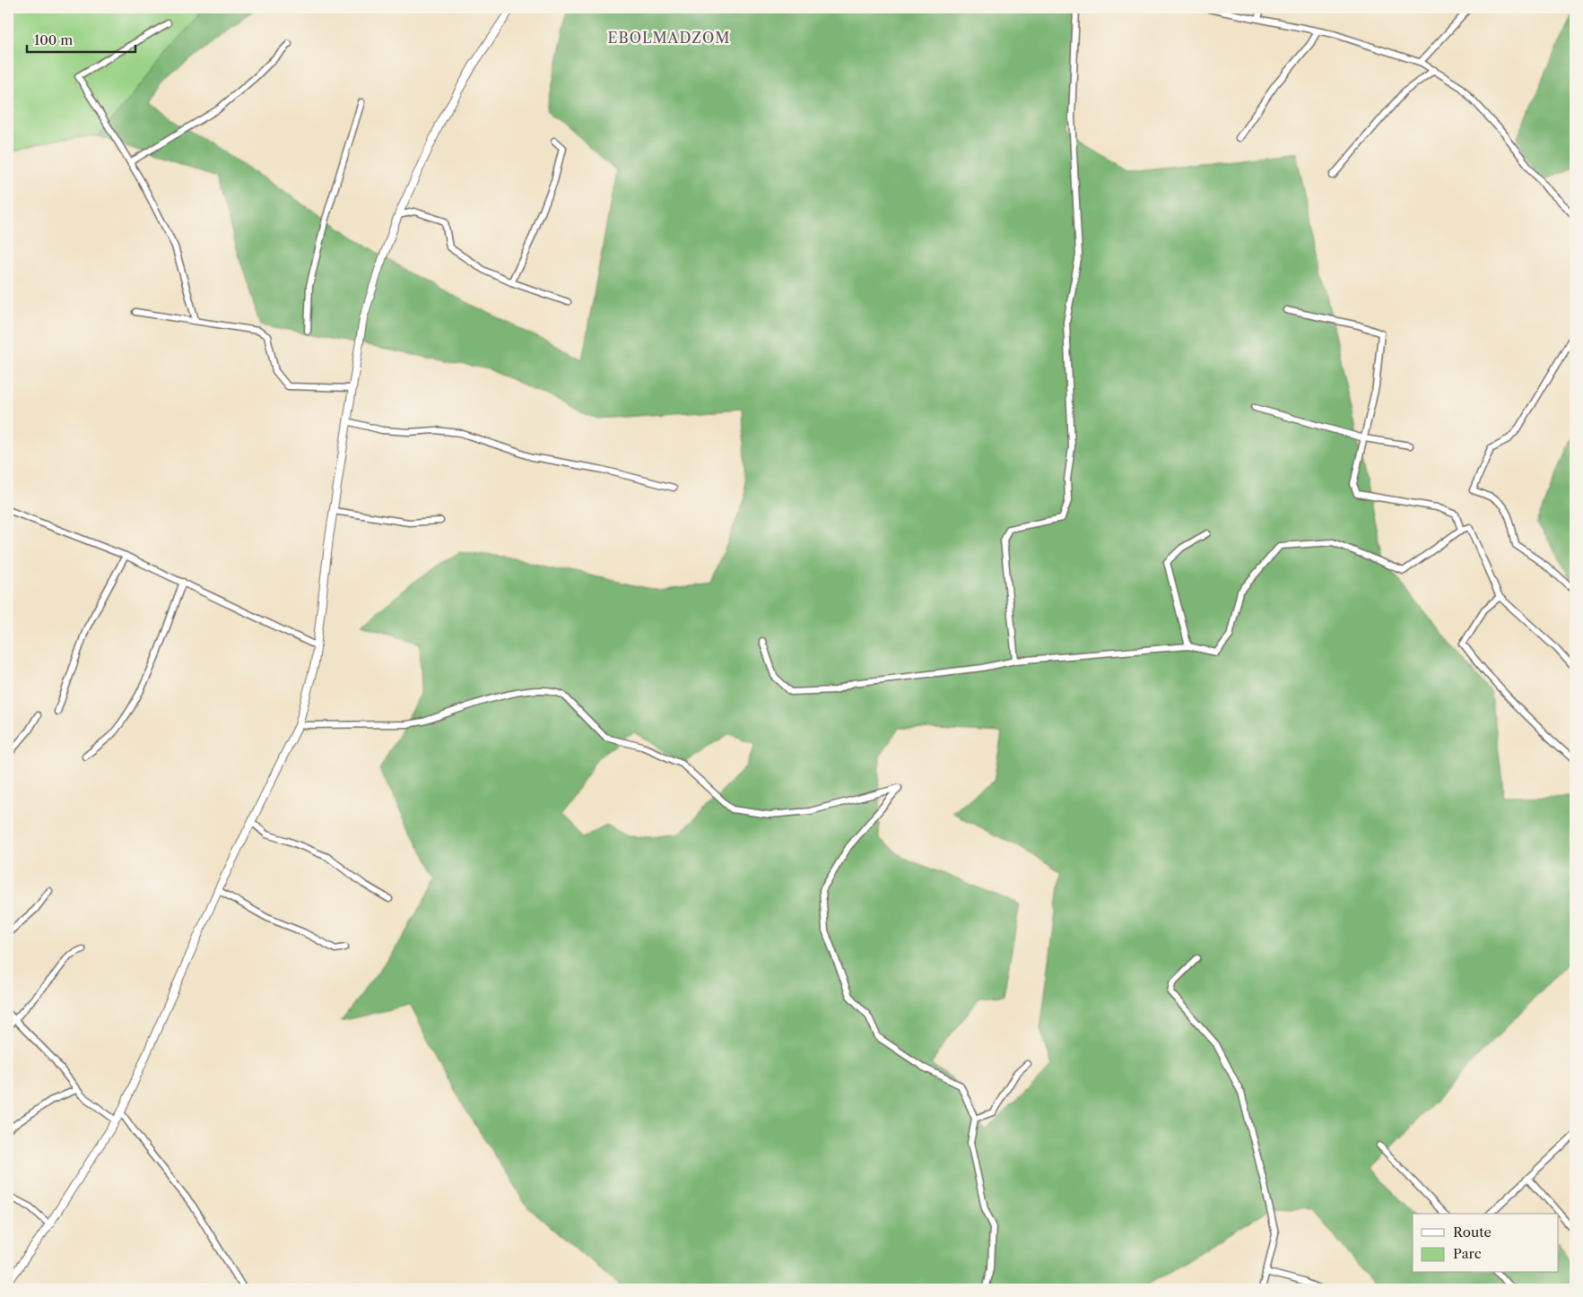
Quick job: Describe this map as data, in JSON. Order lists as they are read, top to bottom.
{
  "districts": ["EBOLMADZOM"],
  "legend": ["Route", "Parc"],
  "scale_bar": "100 m"
}
